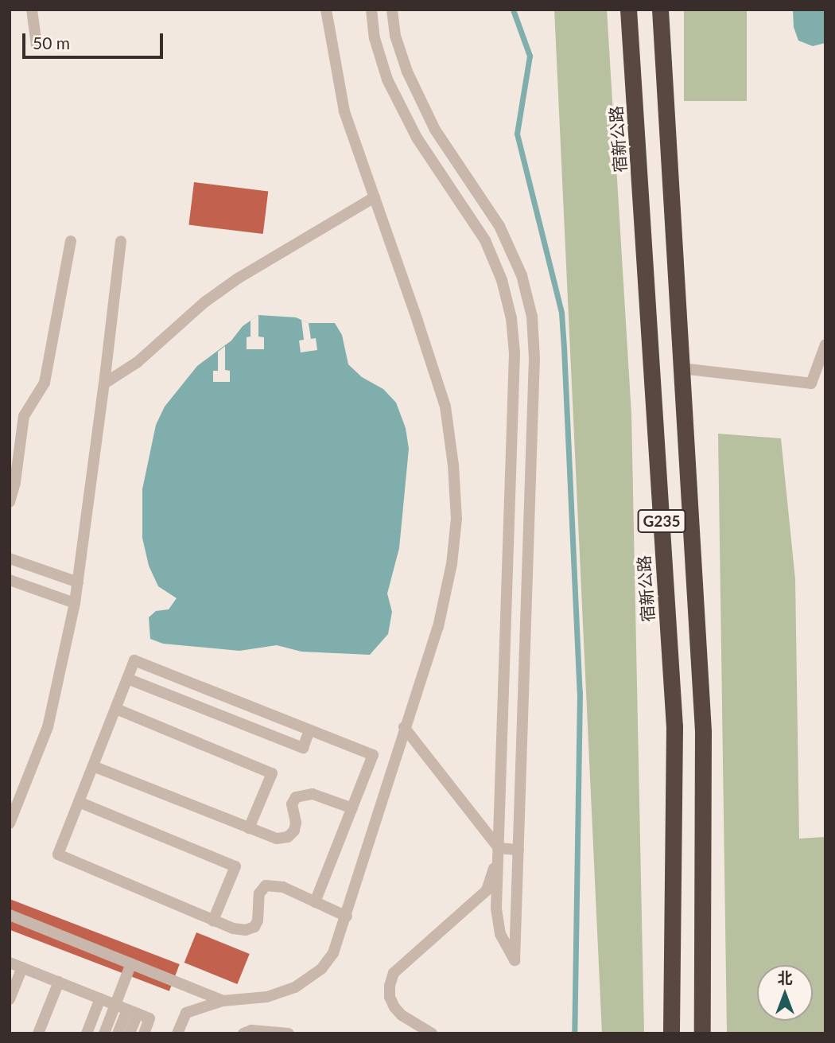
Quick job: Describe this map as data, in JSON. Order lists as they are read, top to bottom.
{
  "streets": {
    "highway": ["宿新公路", "G235"]
  },
  "scale_bar": "50 m",
  "north": "top"
}
